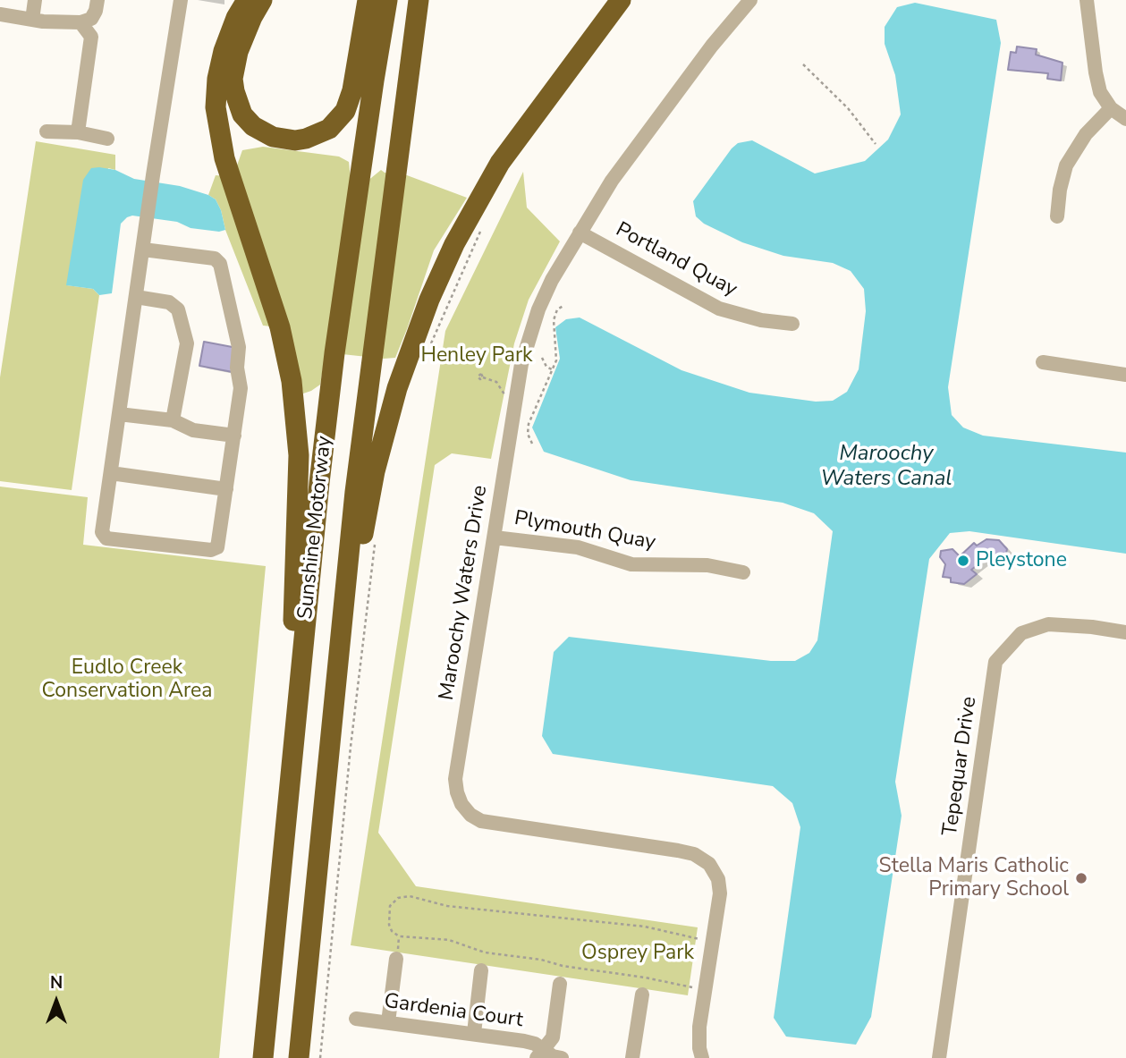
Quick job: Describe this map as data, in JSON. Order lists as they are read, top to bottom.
{
  "streets": {
    "highway": ["Sunshine Motorway"],
    "street": [
      "Portland Quay",
      "Plymouth Quay",
      "Maroochy Waters Drive",
      "Tepequar Drive",
      "Gardenia Court"
    ]
  },
  "crossings": [
    ["Portland Quay", "Maroochy Waters Drive"],
    ["Plymouth Quay", "Maroochy Waters Drive"]
  ],
  "water": ["Maroochy Waters Canal"],
  "parks": ["Henley Park", "Eudlo Creek Conservation Area", "Osprey Park"],
  "places": ["Pleystone", "Stella Maris Catholic Primary School"],
  "north": "top"
}
